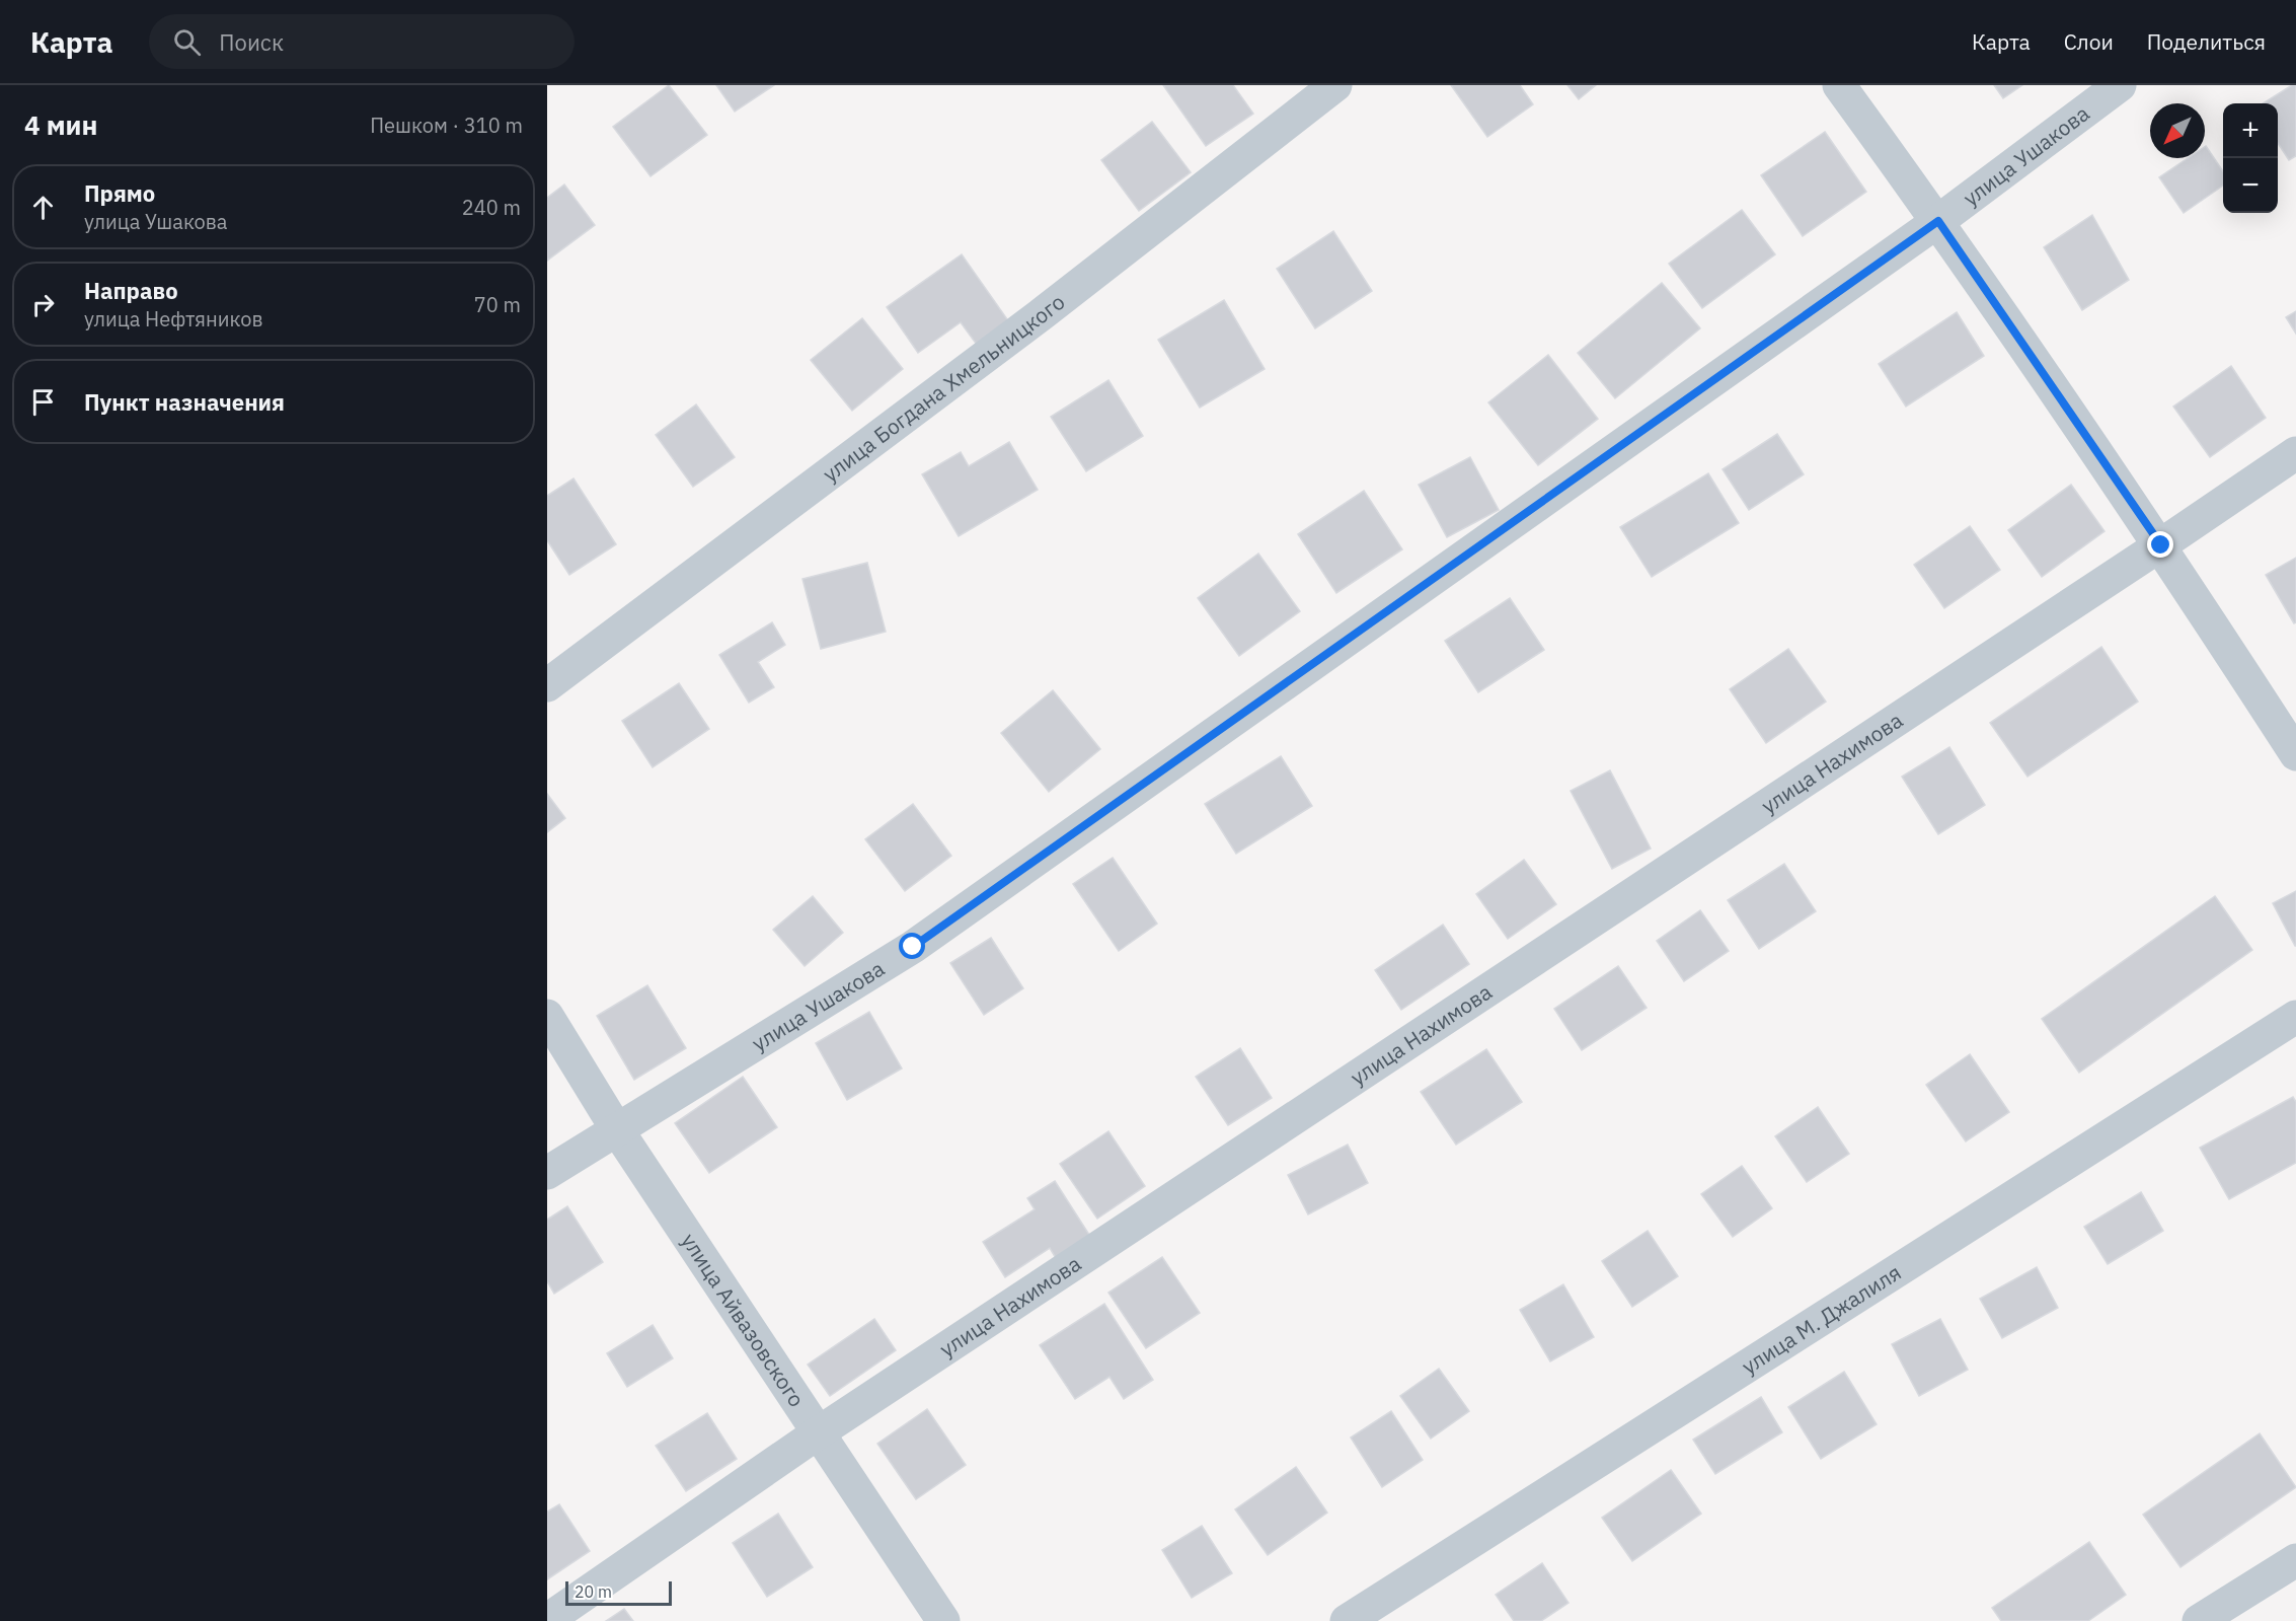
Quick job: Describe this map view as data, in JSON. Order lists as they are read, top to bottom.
{
  "streets": {
    "street": [
      "улица Ушакова",
      "улица Богдана Хмельницкого",
      "улица Нахимова",
      "улица М. Джалиля",
      "улица Айвазовского"
    ]
  },
  "crossings": [
    ["улица Ушакова", "улица Айвазовского"],
    ["улица Нахимова", "улица Айвазовского"]
  ],
  "scale_bar": "20 m",
  "north": "bottom left",
  "page": {
    "header": "Карта",
    "search": "Поиск",
    "nav": ["Карта", "Слои", "Поделиться"],
    "heading": ["4 мин", "Пешком · 310 m"],
    "map_buttons": ["+", "−"],
    "list": [
      ["Прямо", "улица Ушакова", "240 m"],
      ["Направо", "улица Нефтяников", "70 m"],
      "Пункт назначения"
    ],
    "scale": "20 m"
  }
}
